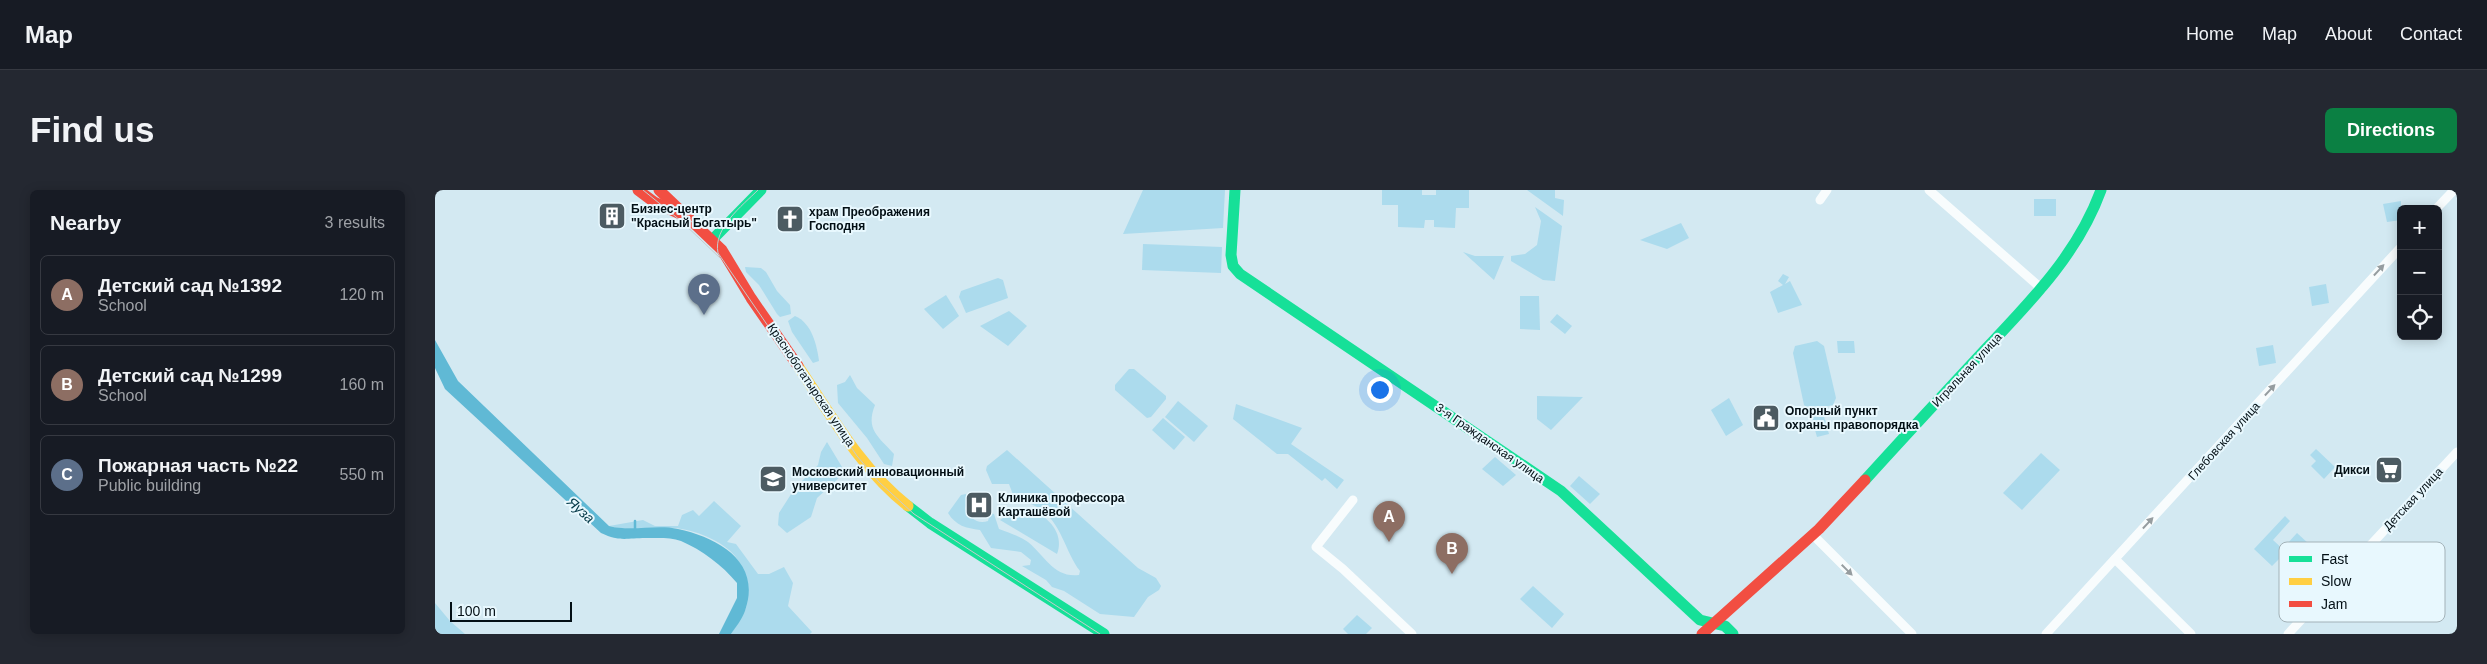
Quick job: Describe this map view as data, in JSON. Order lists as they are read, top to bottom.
{
  "streets": {
    "street": [
      "Игральная улица",
      "Краснобогатырская улица",
      "Глебовская улица",
      "3-я Гражданская улица",
      "Детская улица"
    ]
  },
  "crossings": [
    ["Игральная улица", "3-я Гражданская улица"]
  ],
  "one_way": ["Глебовская улица"],
  "water": ["Яуза"],
  "places": {
    "building": ["Бизнес-центр \"Красный Богатырь\""],
    "church": ["храм Преображения Господня"],
    "public building": ["Опорный пункт охраны правопорядка"],
    "supermarket": ["Дикси"],
    "school or university": ["Московский инновационный университет"],
    "hospital": ["Клиника профессора Карташёвой"]
  },
  "legend": ["Fast", "Slow", "Jam"],
  "scale_bar": "100 m",
  "page": {
    "header": "Map",
    "nav": [
      "Home",
      "Map",
      "About",
      "Contact"
    ],
    "buttons": "Directions",
    "title": "Find us",
    "heading": ["Nearby", "3 results"],
    "map_buttons": ["+", "−"],
    "list": [
      {
        "mark": "A",
        "name": "Детский сад №1392",
        "note": "School",
        "value": "120 m"
      },
      {
        "mark": "B",
        "name": "Детский сад №1299",
        "note": "School",
        "value": "160 m"
      },
      {
        "mark": "C",
        "name": "Пожарная часть №22",
        "note": "Public building",
        "value": "550 m"
      }
    ],
    "pins": ["C", "A", "B"],
    "scale": "100 m"
  }
}
